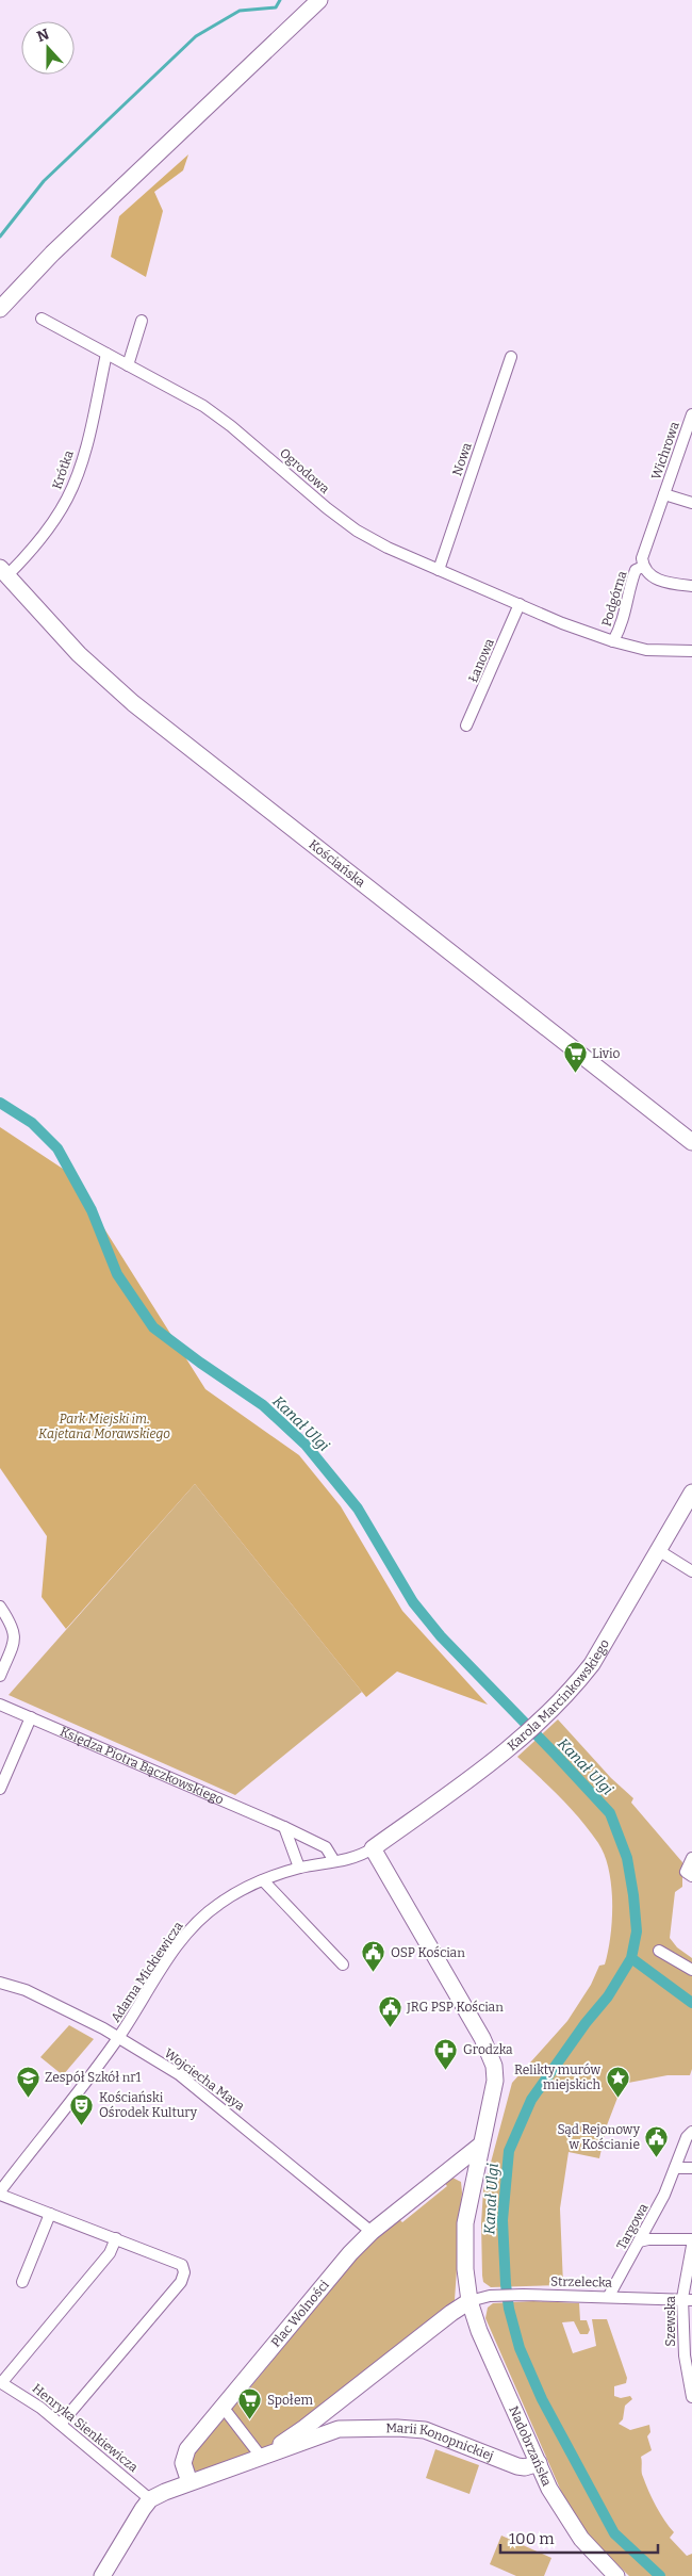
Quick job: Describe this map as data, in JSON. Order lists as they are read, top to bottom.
{
  "streets": {
    "street": [
      "Wichrowa",
      "Nowa",
      "Krótka",
      "Ogrodowa",
      "Podgórna",
      "Łanowa",
      "Kościańska",
      "Karola Marcinkowskiego",
      "Księdza Piotra Bączkowskiego",
      "Adama Mickiewicza",
      "Wojciecha Maya",
      "Targowa",
      "Strzelecka",
      "Plac Wolności",
      "Szewska",
      "Henryka Sienkiewicza",
      "Marii Konopnickiej",
      "Nadobrzańska"
    ]
  },
  "crossings": [
    ["Wichrowa", "Podgórna"],
    ["Nowa", "Ogrodowa"],
    ["Krótka", "Ogrodowa"],
    ["Krótka", "Kościańska"],
    ["Ogrodowa", "Podgórna"],
    ["Ogrodowa", "Łanowa"],
    ["Karola Marcinkowskiego", "Adama Mickiewicza"],
    ["Księdza Piotra Bączkowskiego", "Adama Mickiewicza"],
    ["Adama Mickiewicza", "Wojciecha Maya"],
    ["Wojciecha Maya", "Plac Wolności"],
    ["Targowa", "Strzelecka"],
    ["Strzelecka", "Szewska"],
    ["Strzelecka", "Nadobrzańska"],
    ["Plac Wolności", "Nadobrzańska"],
    ["Marii Konopnickiej", "Nadobrzańska"]
  ],
  "water": ["Kanał Ulgi"],
  "parks": ["Park Miejski im. Kajetana Morawskiego"],
  "places": {
    "supermarket": ["Livio", "Społem"],
    "public building": ["OSP Kościan", "JRG PSP Kościan", "Sąd Rejonowy w Kościanie"],
    "pharmacy": ["Grodzka"],
    "school or university": ["Zespół Szkół nr1"],
    "place": ["Relikty murów miejskich"],
    "theatre": ["Kościański Ośrodek Kultury"]
  },
  "scale_bar": "100 m",
  "north": "top"
}
